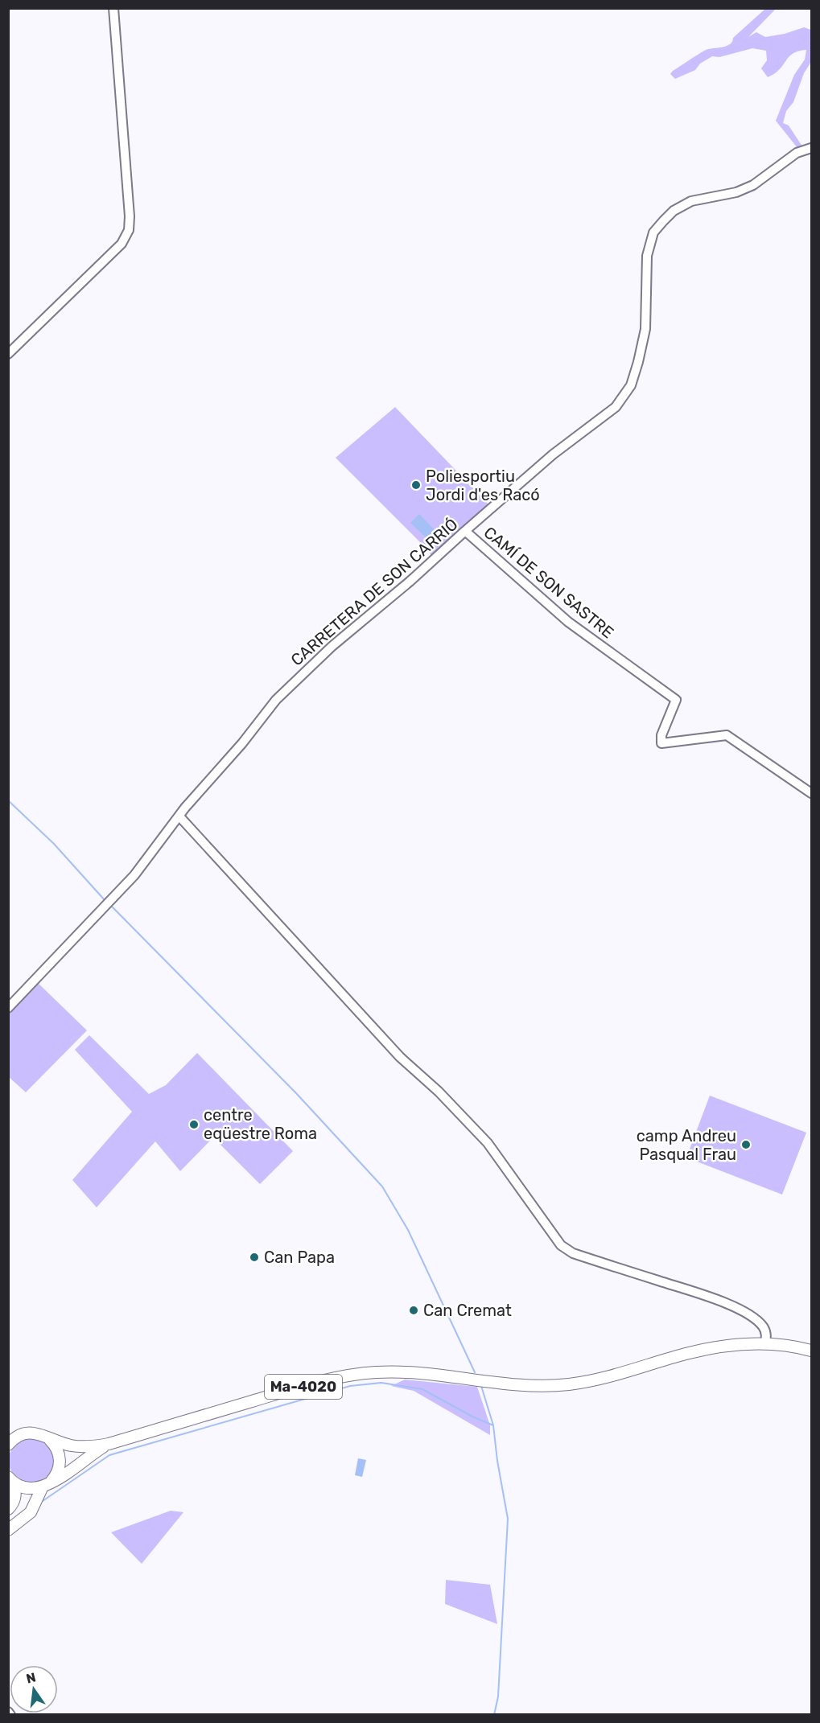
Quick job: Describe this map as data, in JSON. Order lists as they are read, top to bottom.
{
  "streets": {
    "main road": ["Ma-4020"],
    "street": ["CAMÍ DE SON SASTRE", "CARRETERA DE SON CARRIÓ"]
  },
  "crossings": [
    ["CAMÍ DE SON SASTRE", "CARRETERA DE SON CARRIÓ"]
  ],
  "places": [
    "Poliesportiu Jordi d'es Racó",
    "centre eqüestre Roma",
    "camp Andreu Pasqual Frau",
    "Can Papa",
    "Can Cremat"
  ],
  "north": "top"
}
